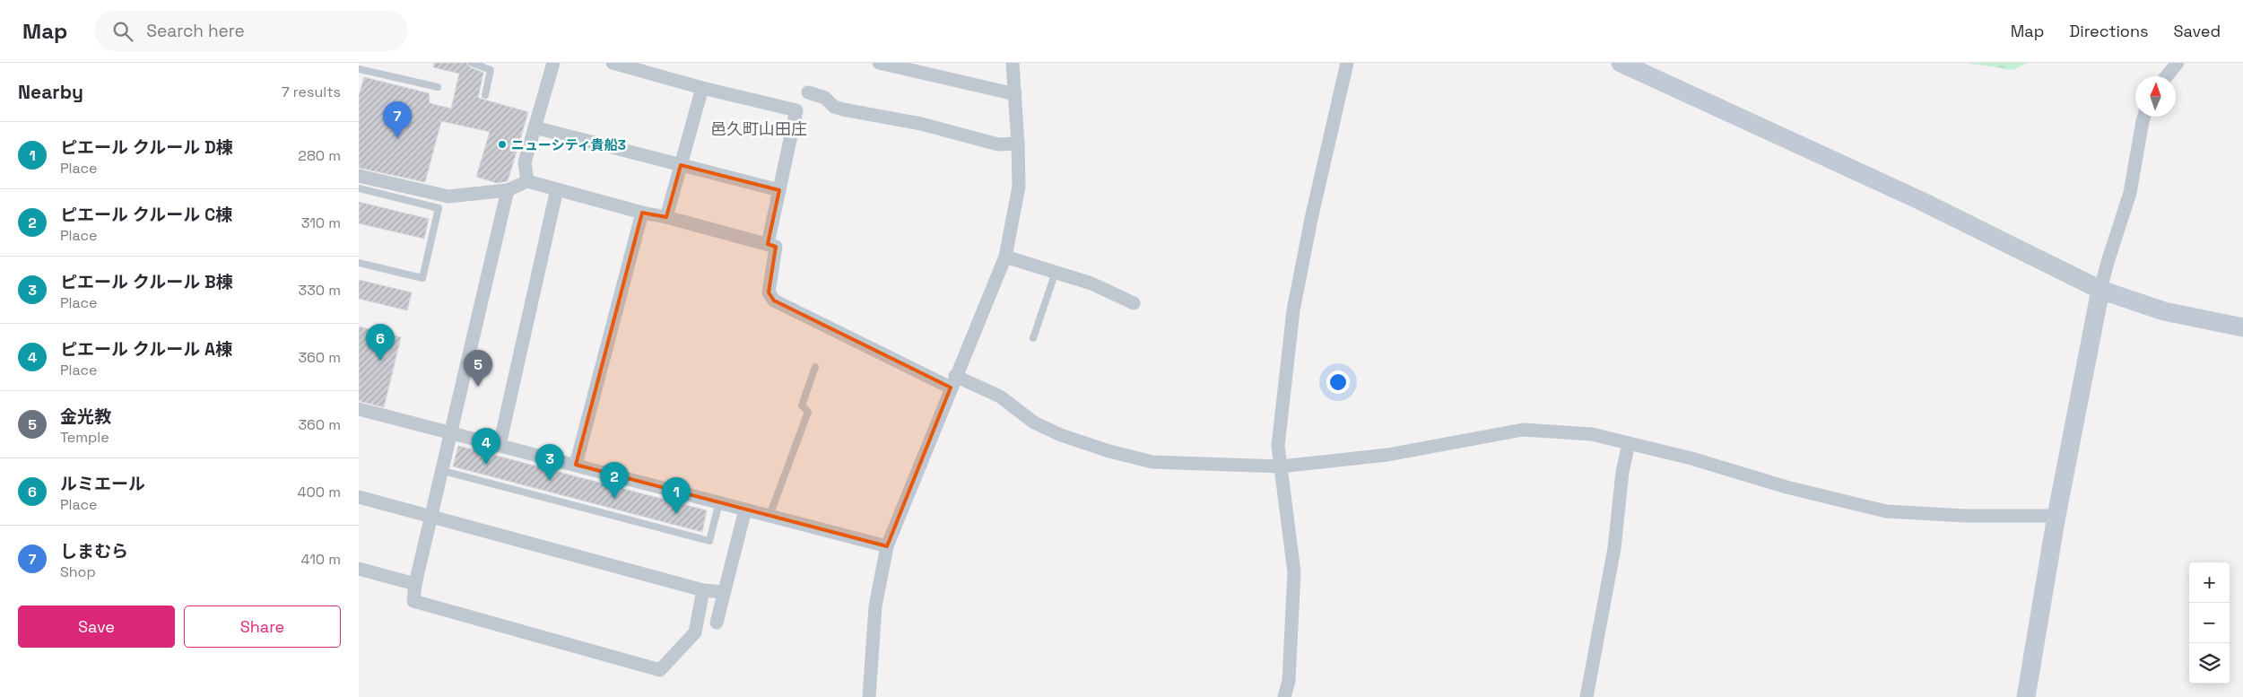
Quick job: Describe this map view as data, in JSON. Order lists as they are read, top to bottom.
{
  "districts": ["邑久町山田庄"],
  "places": ["ニューシティ貴船3"],
  "north": "top",
  "page": {
    "header": "Map",
    "search": "Search here",
    "nav": ["Map", "Directions", "Saved"],
    "heading": ["Nearby", "7 results"],
    "pins": [
      "7",
      "6",
      "5",
      "4",
      "3",
      "2",
      "1"
    ],
    "list": [
      {
        "mark": "1",
        "name": "ピエール クルール D棟",
        "note": "Place",
        "value": "280 m"
      },
      {
        "mark": "2",
        "name": "ピエール クルール C棟",
        "note": "Place",
        "value": "310 m"
      },
      {
        "mark": "3",
        "name": "ピエール クルール B棟",
        "note": "Place",
        "value": "330 m"
      },
      {
        "mark": "4",
        "name": "ピエール クルール A棟",
        "note": "Place",
        "value": "360 m"
      },
      {
        "mark": "5",
        "name": "金光教",
        "note": "Temple",
        "value": "360 m"
      },
      {
        "mark": "6",
        "name": "ルミエール",
        "note": "Place",
        "value": "400 m"
      },
      {
        "mark": "7",
        "name": "しまむら",
        "note": "Shop",
        "value": "410 m"
      }
    ],
    "map_buttons": ["+", "−"],
    "buttons": ["Save", "Share"]
  }
}
